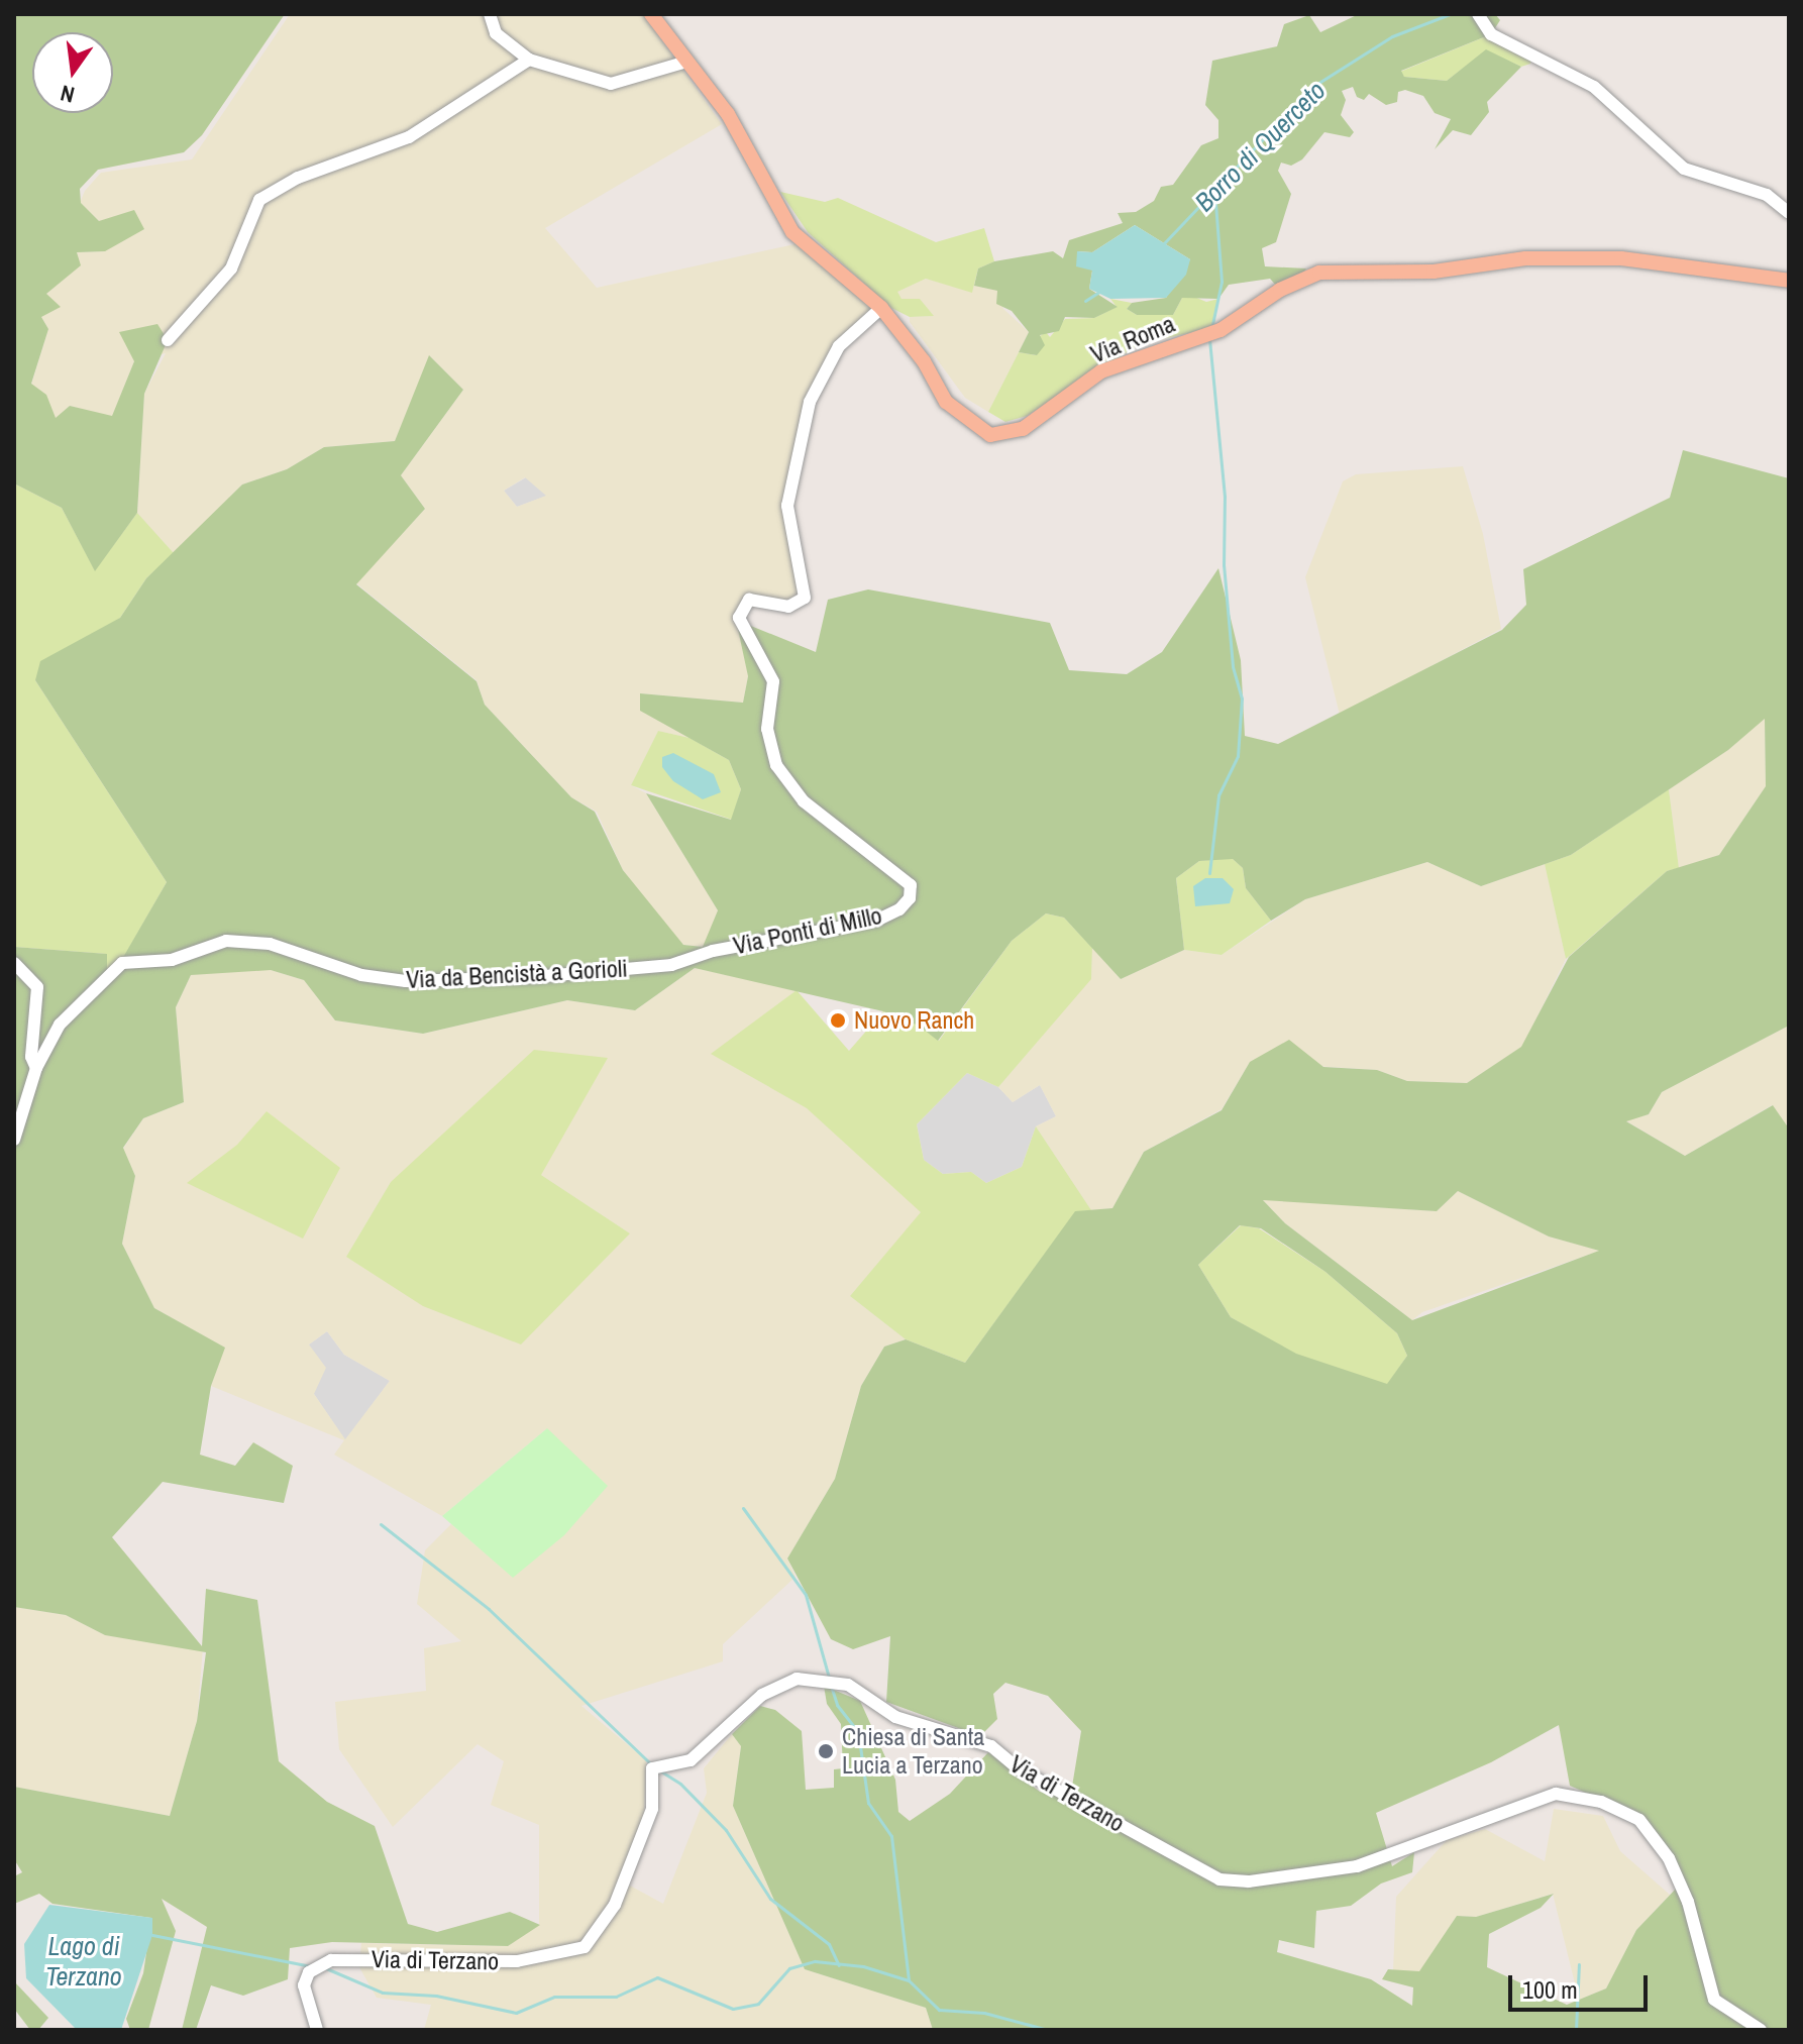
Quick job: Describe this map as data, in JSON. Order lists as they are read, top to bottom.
{
  "streets": {
    "main road": ["Via Roma"],
    "street": ["Via Ponti di Millo", "Via da Bencistà a Gorioli", "Via di Terzano"]
  },
  "crossings": [
    ["Via Roma", "Via Ponti di Millo"],
    ["Via Ponti di Millo", "Via da Bencistà a Gorioli"]
  ],
  "water": ["Borro di Querceto", "Lago di Terzano"],
  "places": ["Nuovo Ranch", "Chiesa di Santa Lucia a Terzano"],
  "scale_bar": "100 m",
  "north": "bottom"
}
